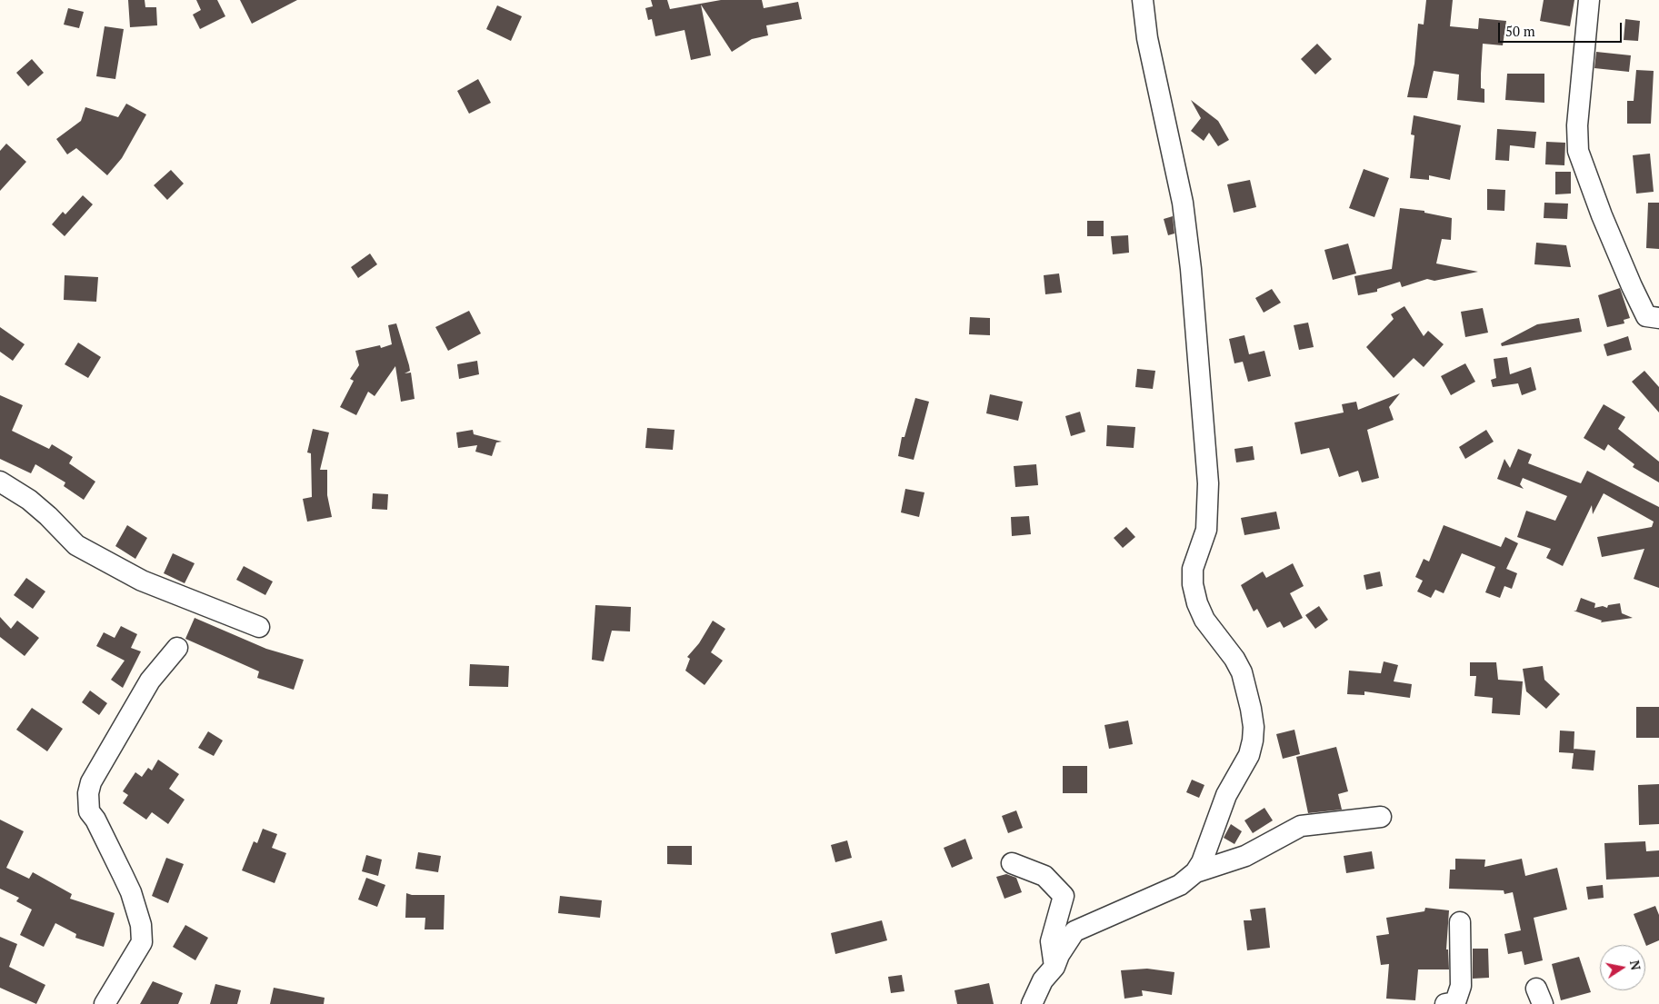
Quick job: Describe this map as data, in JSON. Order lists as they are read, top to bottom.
{
  "scale_bar": "50 m",
  "north": "right"
}
